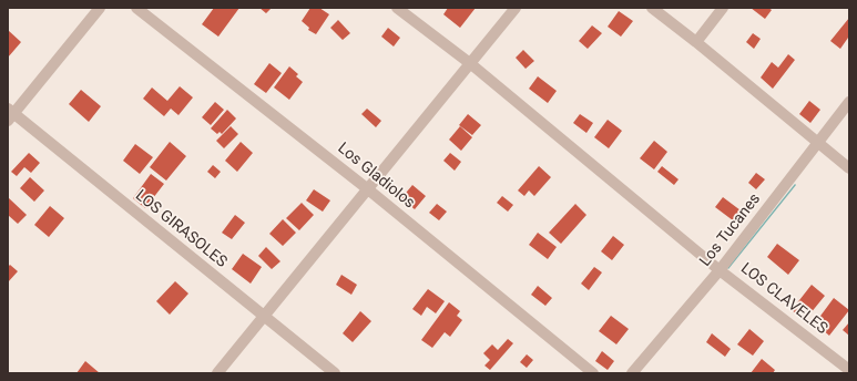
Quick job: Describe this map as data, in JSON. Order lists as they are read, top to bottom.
{
  "streets": {
    "street": [
      "Los Gladiolos",
      "LOS GIRASOLES",
      "Los Tucanes",
      "LOS CLAVELES"
    ]
  },
  "crossings": [
    ["Los Tucanes", "LOS CLAVELES"]
  ]
}
